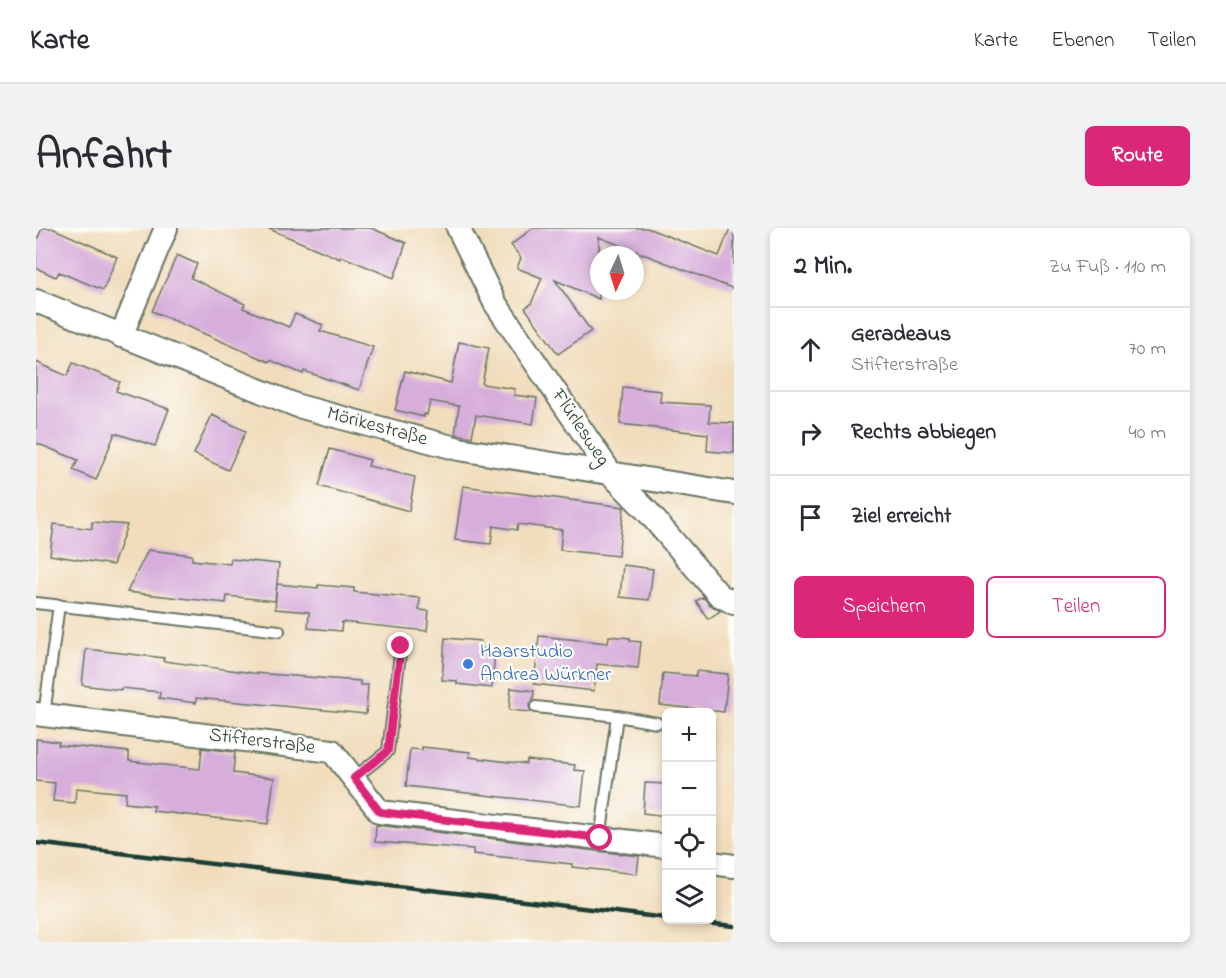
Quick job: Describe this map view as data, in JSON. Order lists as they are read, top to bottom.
{
  "streets": {
    "street": ["Mörikestraße", "Flürlesweg", "Stifterstraße"]
  },
  "crossings": [
    ["Mörikestraße", "Flürlesweg"]
  ],
  "places": ["Haarstudio Andrea Würkner"],
  "north": "bottom",
  "page": {
    "header": "Karte",
    "nav": ["Karte", "Ebenen", "Teilen"],
    "title": "Anfahrt",
    "buttons": [
      "Route",
      ["Speichern", "Teilen"]
    ],
    "heading": ["2 Min.", "Zu Fuß · 110 m"],
    "list": [
      ["Geradeaus", "Stifterstraße", "70 m"],
      ["Rechts abbiegen", "40 m"],
      "Ziel erreicht"
    ],
    "map_buttons": ["+", "−"]
  }
}
